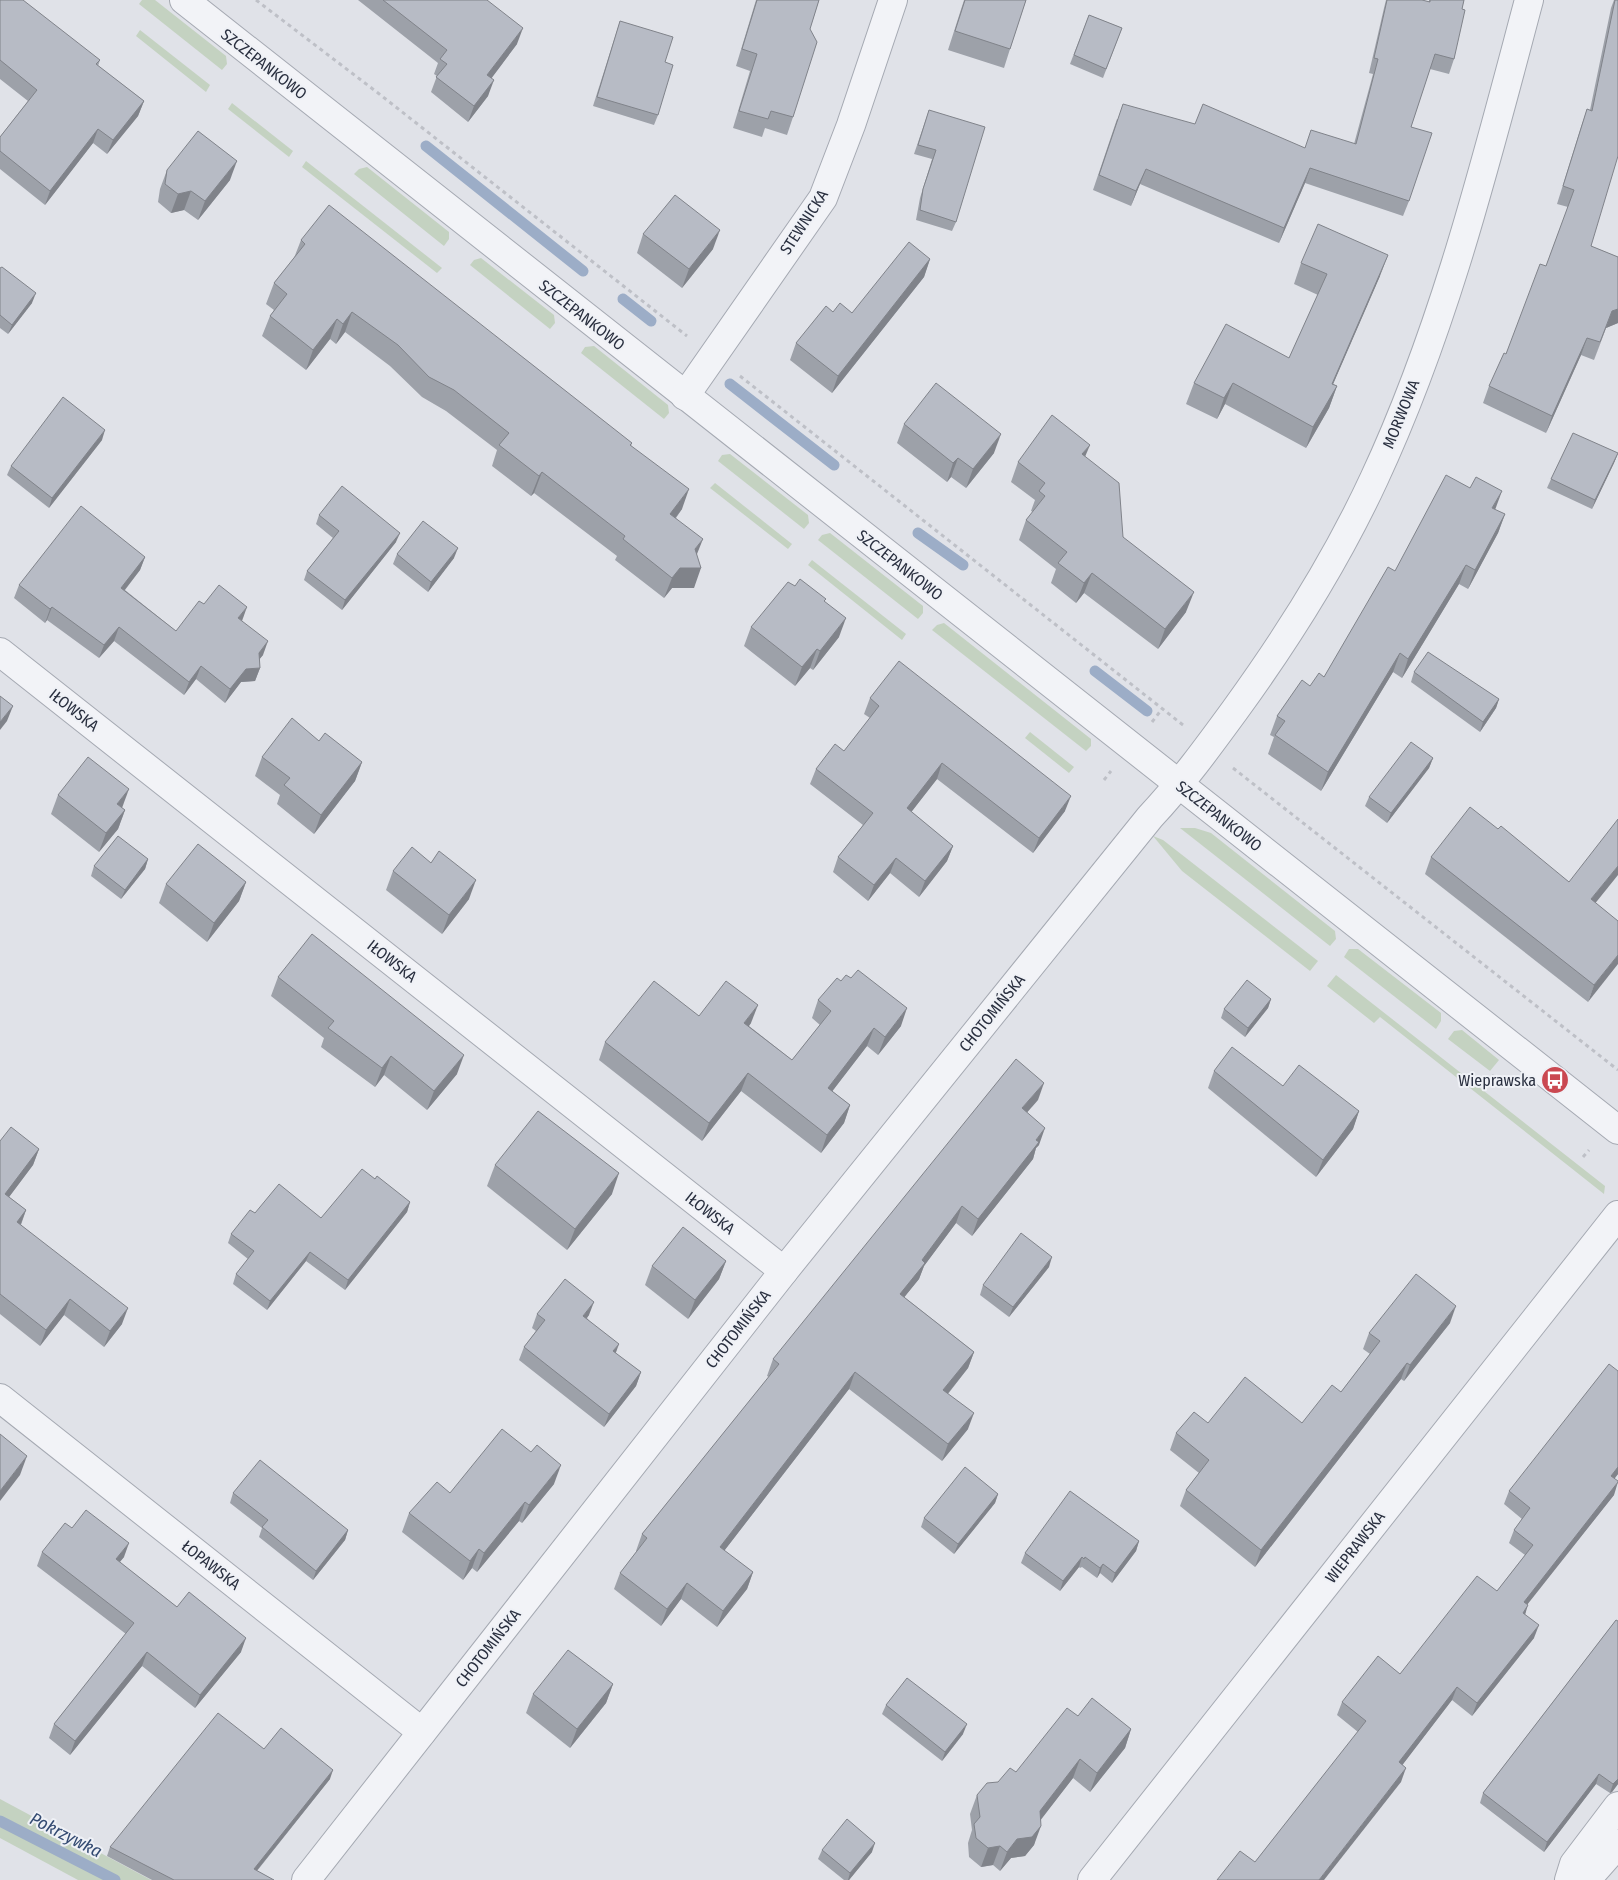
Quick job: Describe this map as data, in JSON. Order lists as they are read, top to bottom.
{
  "streets": {
    "street": [
      "SZCZEPANKOWO",
      "STEWNICKA",
      "MORWOWA",
      "IŁOWSKA",
      "CHOTOMIŃSKA",
      "WIEPRAWSKA",
      "ŁOPAWSKA"
    ]
  },
  "crossings": [
    ["SZCZEPANKOWO", "STEWNICKA"],
    ["SZCZEPANKOWO", "MORWOWA"],
    ["SZCZEPANKOWO", "CHOTOMIŃSKA"],
    ["MORWOWA", "CHOTOMIŃSKA"],
    ["IŁOWSKA", "CHOTOMIŃSKA"],
    ["CHOTOMIŃSKA", "ŁOPAWSKA"]
  ],
  "water": ["Pokrzywka"],
  "places": {
    "bus stop": ["Wieprawska"]
  }
}
